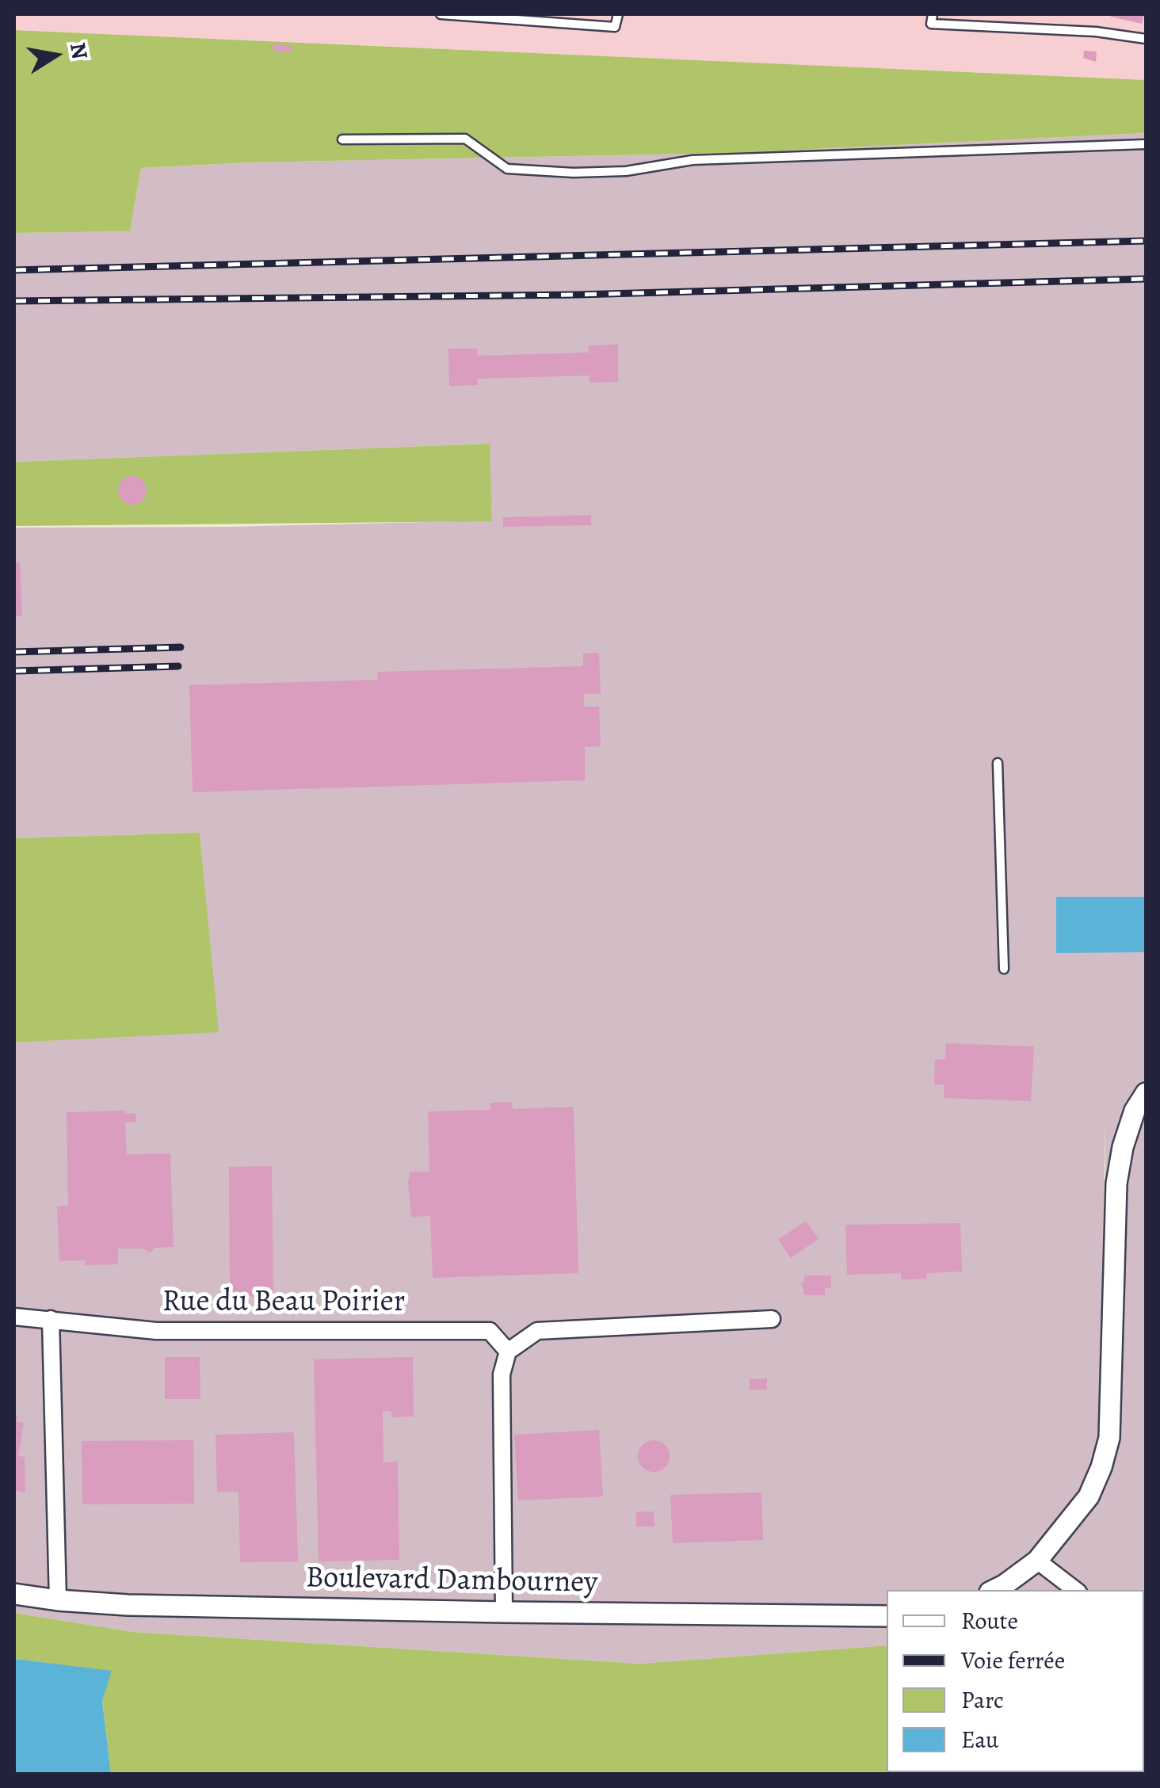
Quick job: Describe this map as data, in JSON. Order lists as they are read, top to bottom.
{
  "streets": {
    "street": ["Rue du Beau Poirier", "Boulevard Dambourney"]
  },
  "legend": [
    "Route",
    "Voie ferrée",
    "Parc",
    "Eau"
  ],
  "north": "right"
}
